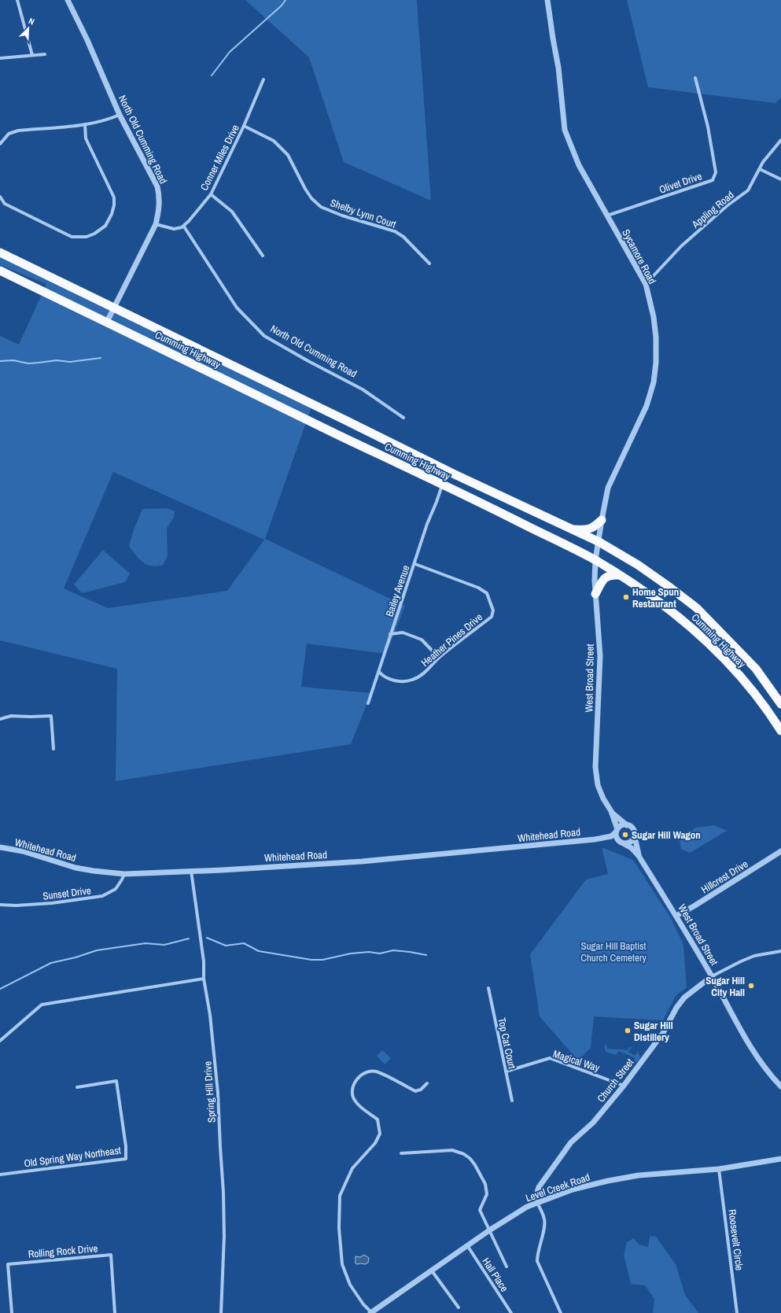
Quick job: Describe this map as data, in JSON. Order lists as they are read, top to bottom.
{
  "streets": {
    "highway": ["Cumming Highway"],
    "street": [
      "North Old Cumming Road",
      "Conner Miles Drive",
      "Olivet Drive",
      "Appling Road",
      "Shelby Lynn Court",
      "Sycamore Road",
      "Bailey Avenue",
      "Heather Pines Drive",
      "West Broad Street",
      "Whitehead Road",
      "Hillcrest Drive",
      "Sunset Drive",
      "Top Cat Court",
      "Magical Way",
      "Church Street",
      "Spring Hill Drive",
      "Old Spring Way Northeast",
      "Level Creek Road",
      "Roosevelt Circle",
      "Rolling Rock Drive",
      "Hall Place"
    ]
  },
  "crossings": [
    ["North Old Cumming Road", "Conner Miles Drive"],
    ["North Old Cumming Road", "Cumming Highway"],
    ["Conner Miles Drive", "Shelby Lynn Court"],
    ["Olivet Drive", "Sycamore Road"],
    ["Appling Road", "Sycamore Road"],
    ["Sycamore Road", "Cumming Highway"],
    ["Sycamore Road", "West Broad Street"],
    ["Cumming Highway", "Bailey Avenue"],
    ["Cumming Highway", "West Broad Street"],
    ["Bailey Avenue", "Heather Pines Drive"],
    ["West Broad Street", "Whitehead Road"],
    ["West Broad Street", "Hillcrest Drive"],
    ["West Broad Street", "Church Street"],
    ["Whitehead Road", "Sunset Drive"],
    ["Whitehead Road", "Spring Hill Drive"],
    ["Top Cat Court", "Magical Way"],
    ["Magical Way", "Church Street"],
    ["Church Street", "Level Creek Road"],
    ["Level Creek Road", "Roosevelt Circle"],
    ["Level Creek Road", "Hall Place"]
  ],
  "parks": ["Sugar Hill Baptist Church Cemetery"],
  "places": [
    "Home Spun Restaurant",
    "Sugar Hill Wagon",
    "Sugar Hill City Hall",
    "Sugar Hill Distillery"
  ],
  "north": "top right"
}
